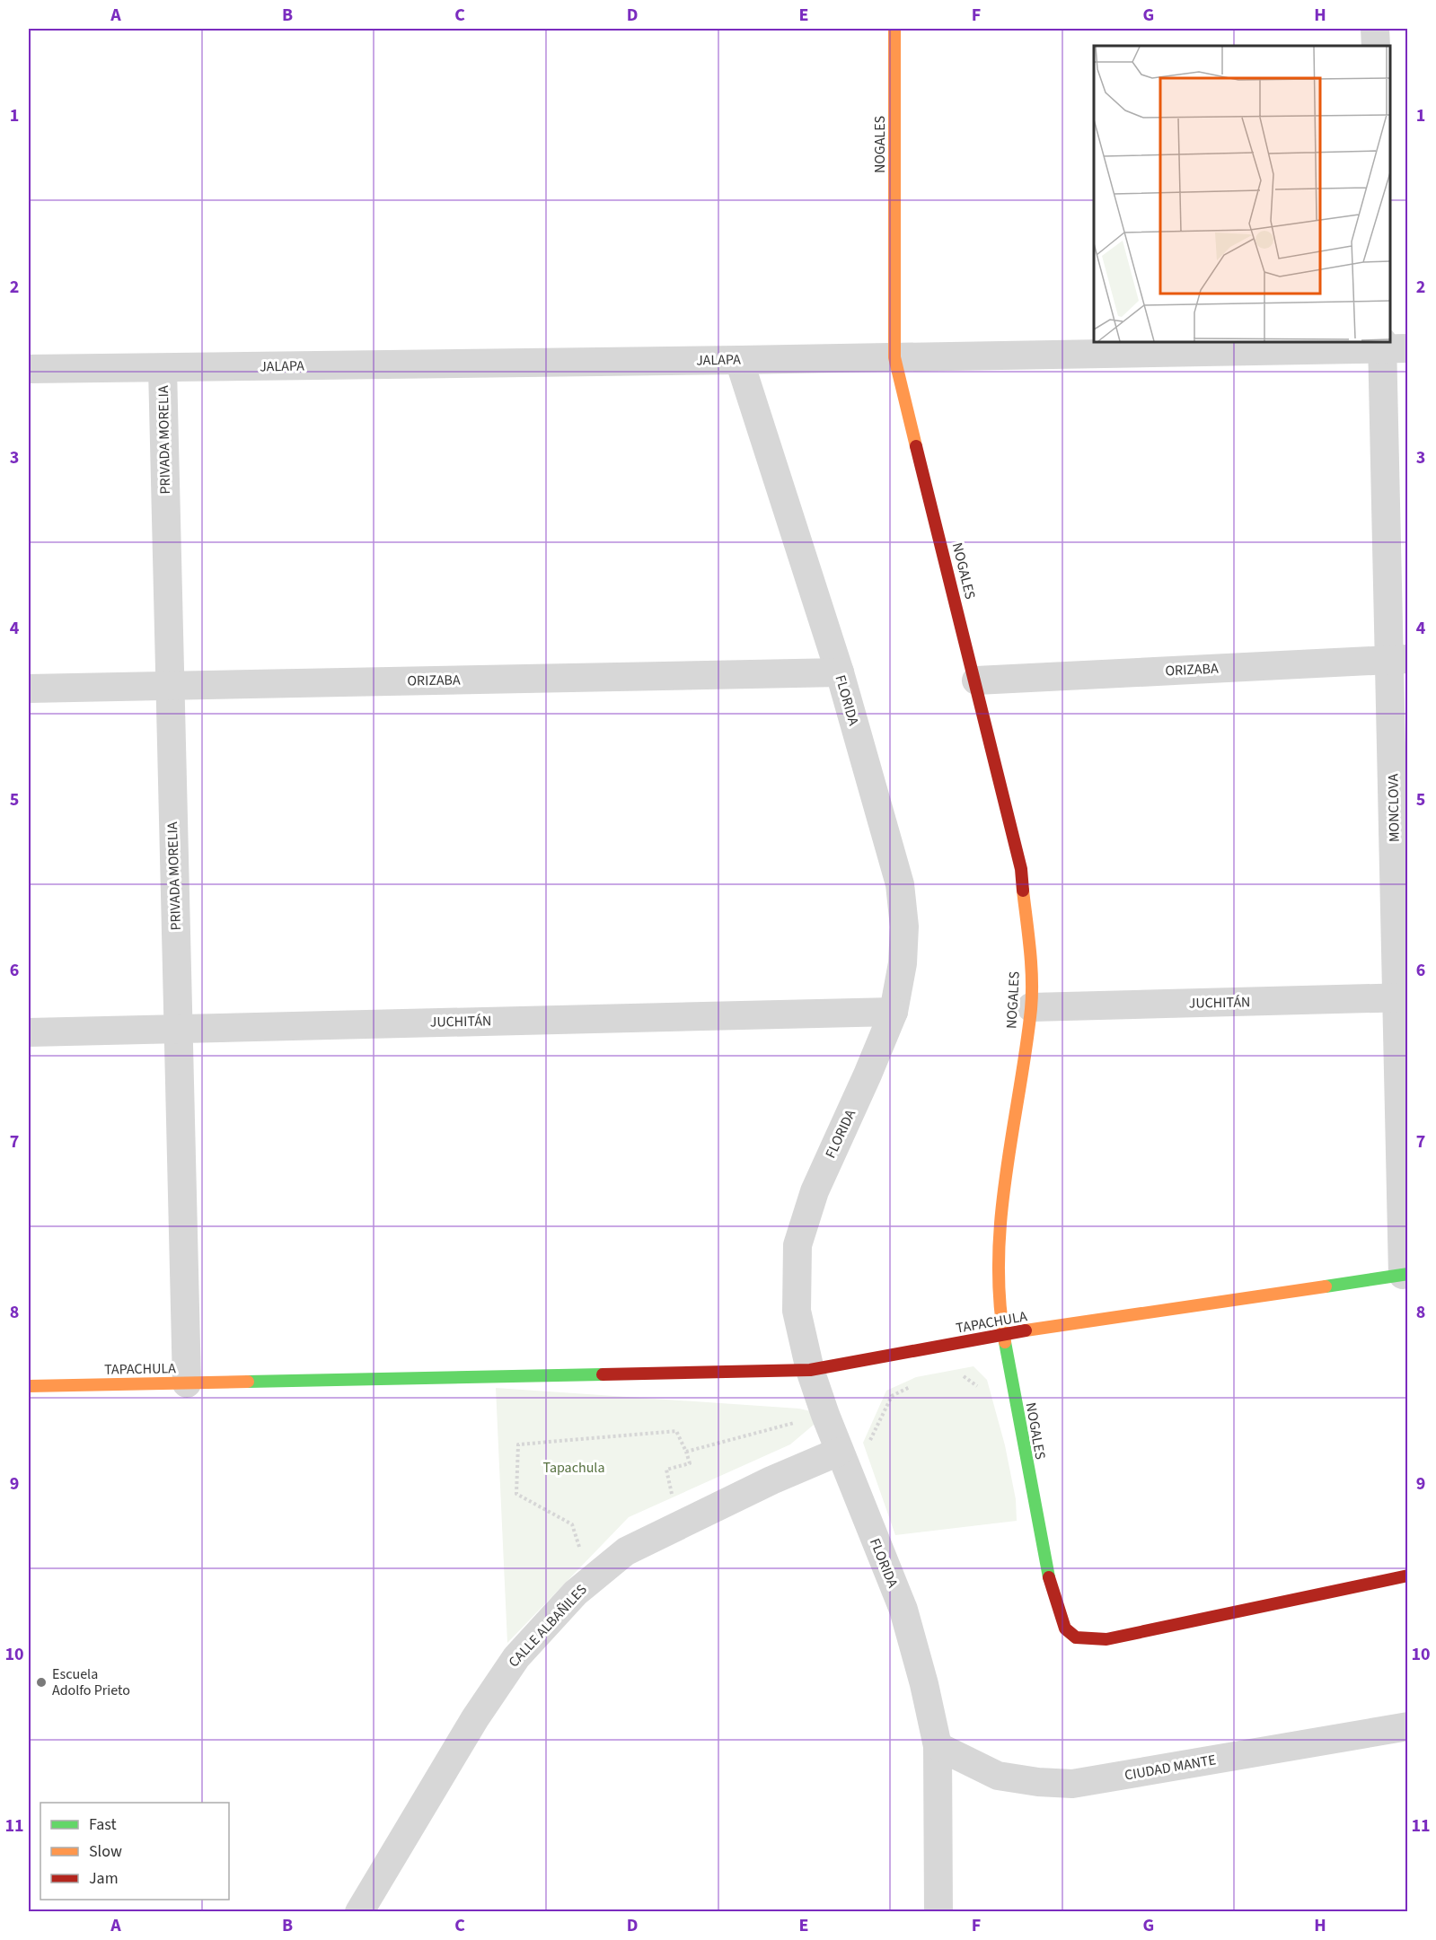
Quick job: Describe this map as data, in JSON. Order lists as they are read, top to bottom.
{
  "streets": {
    "street": [
      "NOGALES",
      "JALAPA",
      "PRIVADA MORELIA",
      "ORIZABA",
      "FLORIDA",
      "MONCLOVA",
      "JUCHITÁN",
      "TAPACHULA",
      "CALLE ALBAÑILES",
      "CIUDAD MANTE"
    ]
  },
  "crossings": [
    ["NOGALES", "JALAPA"],
    ["NOGALES", "ORIZABA"],
    ["NOGALES", "JUCHITÁN"],
    ["NOGALES", "TAPACHULA"],
    ["JALAPA", "PRIVADA MORELIA"],
    ["JALAPA", "FLORIDA"],
    ["JALAPA", "MONCLOVA"],
    ["PRIVADA MORELIA", "ORIZABA"],
    ["PRIVADA MORELIA", "JUCHITÁN"],
    ["PRIVADA MORELIA", "TAPACHULA"],
    ["ORIZABA", "FLORIDA"],
    ["ORIZABA", "MONCLOVA"],
    ["FLORIDA", "JUCHITÁN"],
    ["FLORIDA", "TAPACHULA"],
    ["FLORIDA", "CALLE ALBAÑILES"],
    ["FLORIDA", "CIUDAD MANTE"],
    ["MONCLOVA", "JUCHITÁN"],
    ["MONCLOVA", "TAPACHULA"]
  ],
  "parks": ["Tapachula"],
  "places": ["Escuela Adolfo Prieto"],
  "legend": ["Fast", "Slow", "Jam"],
  "grid": {
    "columns": [
      "A",
      "B",
      "C",
      "D",
      "E",
      "F",
      "G",
      "H"
    ],
    "rows": [
      "1",
      "2",
      "3",
      "4",
      "5",
      "6",
      "7",
      "8",
      "9",
      "10",
      "11"
    ]
  }
}
